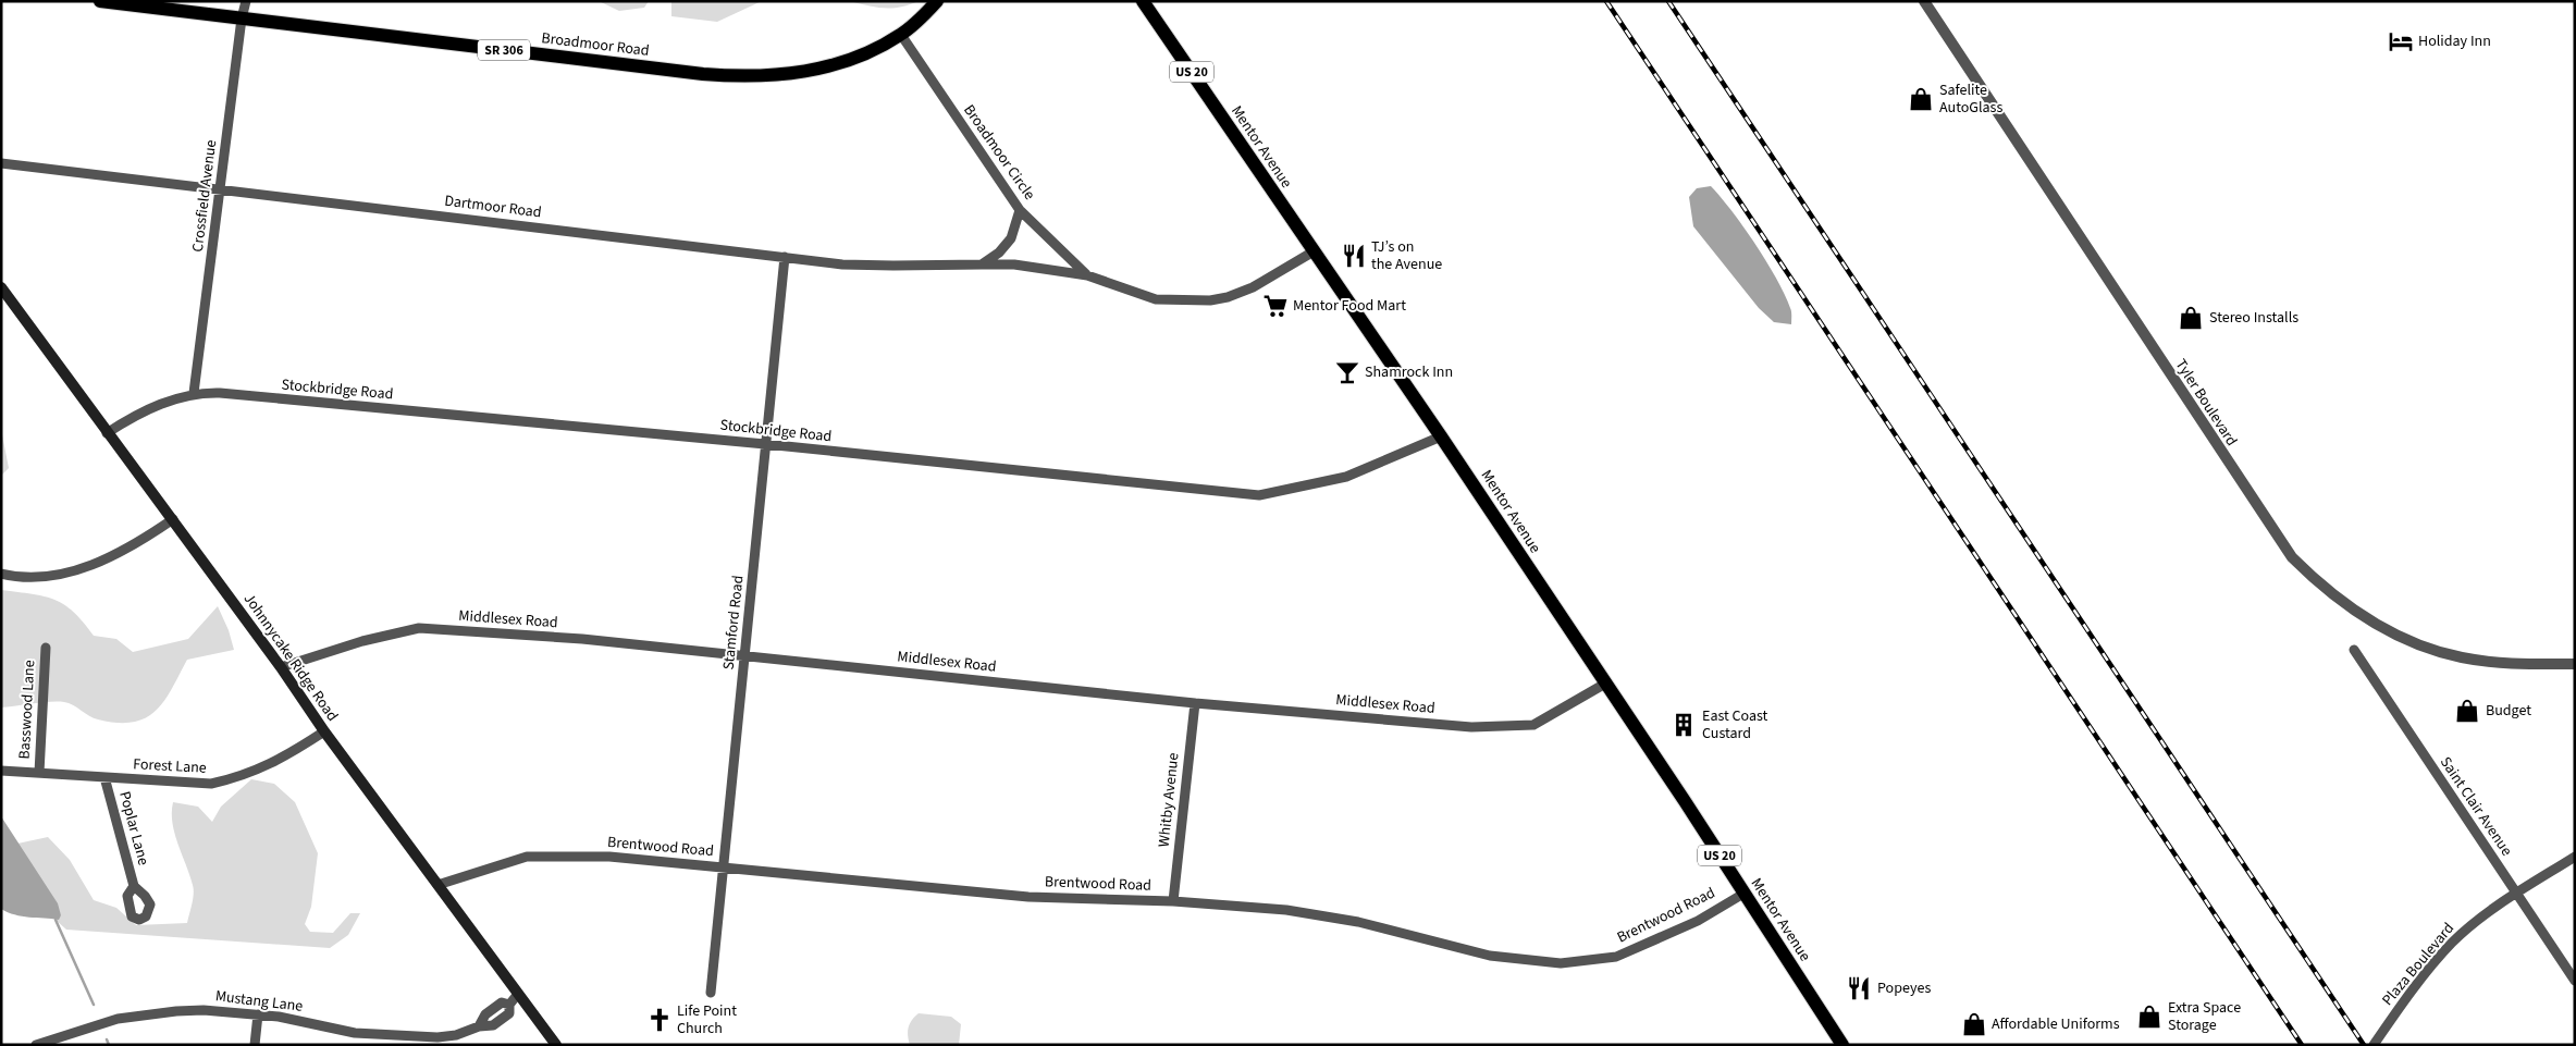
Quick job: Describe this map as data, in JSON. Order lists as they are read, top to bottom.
{
  "streets": {
    "main road": [
      "Broadmoor Road",
      "SR 306",
      "US 20",
      "Mentor Avenue",
      "Johnnycake Ridge Road"
    ],
    "street": [
      "Broadmoor Circle",
      "Crossfield Avenue",
      "Dartmoor Road",
      "Stockbridge Road",
      "Tyler Boulevard",
      "Middlesex Road",
      "Stamford Road",
      "Basswood Lane",
      "Forest Lane",
      "Whitby Avenue",
      "Saint Clair Avenue",
      "Poplar Lane",
      "Brentwood Road",
      "Plaza Boulevard",
      "Mustang Lane"
    ]
  },
  "crossings": [
    ["Broadmoor Road", "Broadmoor Circle"],
    ["Broadmoor Road", "Crossfield Avenue"],
    ["Mentor Avenue", "Dartmoor Road"],
    ["Mentor Avenue", "Stockbridge Road"],
    ["Mentor Avenue", "Middlesex Road"],
    ["Mentor Avenue", "Brentwood Road"],
    ["Broadmoor Circle", "Dartmoor Road"],
    ["Crossfield Avenue", "Dartmoor Road"],
    ["Crossfield Avenue", "Stockbridge Road"],
    ["Dartmoor Road", "Stamford Road"],
    ["Stockbridge Road", "Stamford Road"],
    ["Stockbridge Road", "Johnnycake Ridge Road"],
    ["Middlesex Road", "Stamford Road"],
    ["Middlesex Road", "Johnnycake Ridge Road"],
    ["Middlesex Road", "Whitby Avenue"],
    ["Stamford Road", "Brentwood Road"],
    ["Johnnycake Ridge Road", "Forest Lane"],
    ["Johnnycake Ridge Road", "Brentwood Road"],
    ["Johnnycake Ridge Road", "Mustang Lane"],
    ["Basswood Lane", "Forest Lane"],
    ["Forest Lane", "Poplar Lane"],
    ["Whitby Avenue", "Brentwood Road"],
    ["Saint Clair Avenue", "Plaza Boulevard"]
  ],
  "places": {
    "hotel": ["Holiday Inn"],
    "shop": [
      "Safelite AutoGlass",
      "Stereo Installs",
      "Budget",
      "Extra Space Storage",
      "Affordable Uniforms"
    ],
    "restaurant": ["TJ’s on the Avenue", "Popeyes"],
    "supermarket": ["Mentor Food Mart"],
    "bar": ["Shamrock Inn"],
    "building": ["East Coast Custard"],
    "church": ["Life Point Church"]
  }
}
